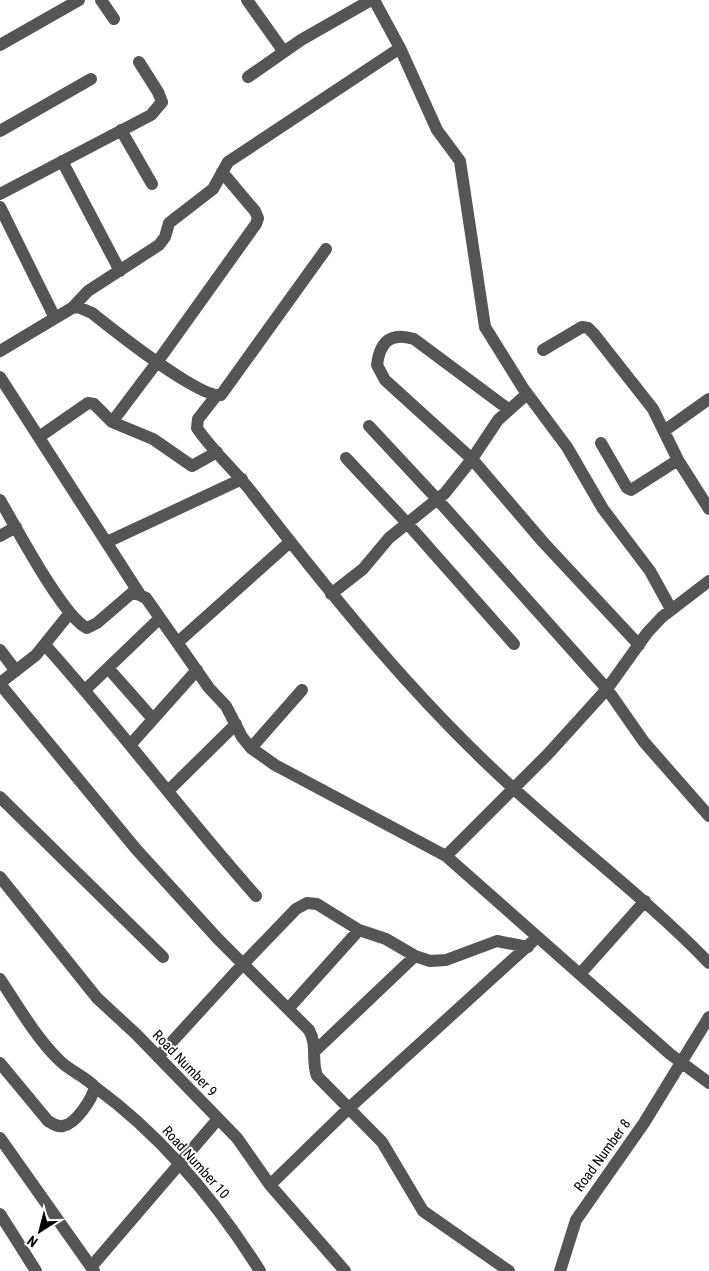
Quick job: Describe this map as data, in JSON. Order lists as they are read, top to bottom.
{
  "streets": {
    "street": ["Road Number 9", "Road Number 8", "Road Number 10"]
  },
  "north": "bottom left"
}
